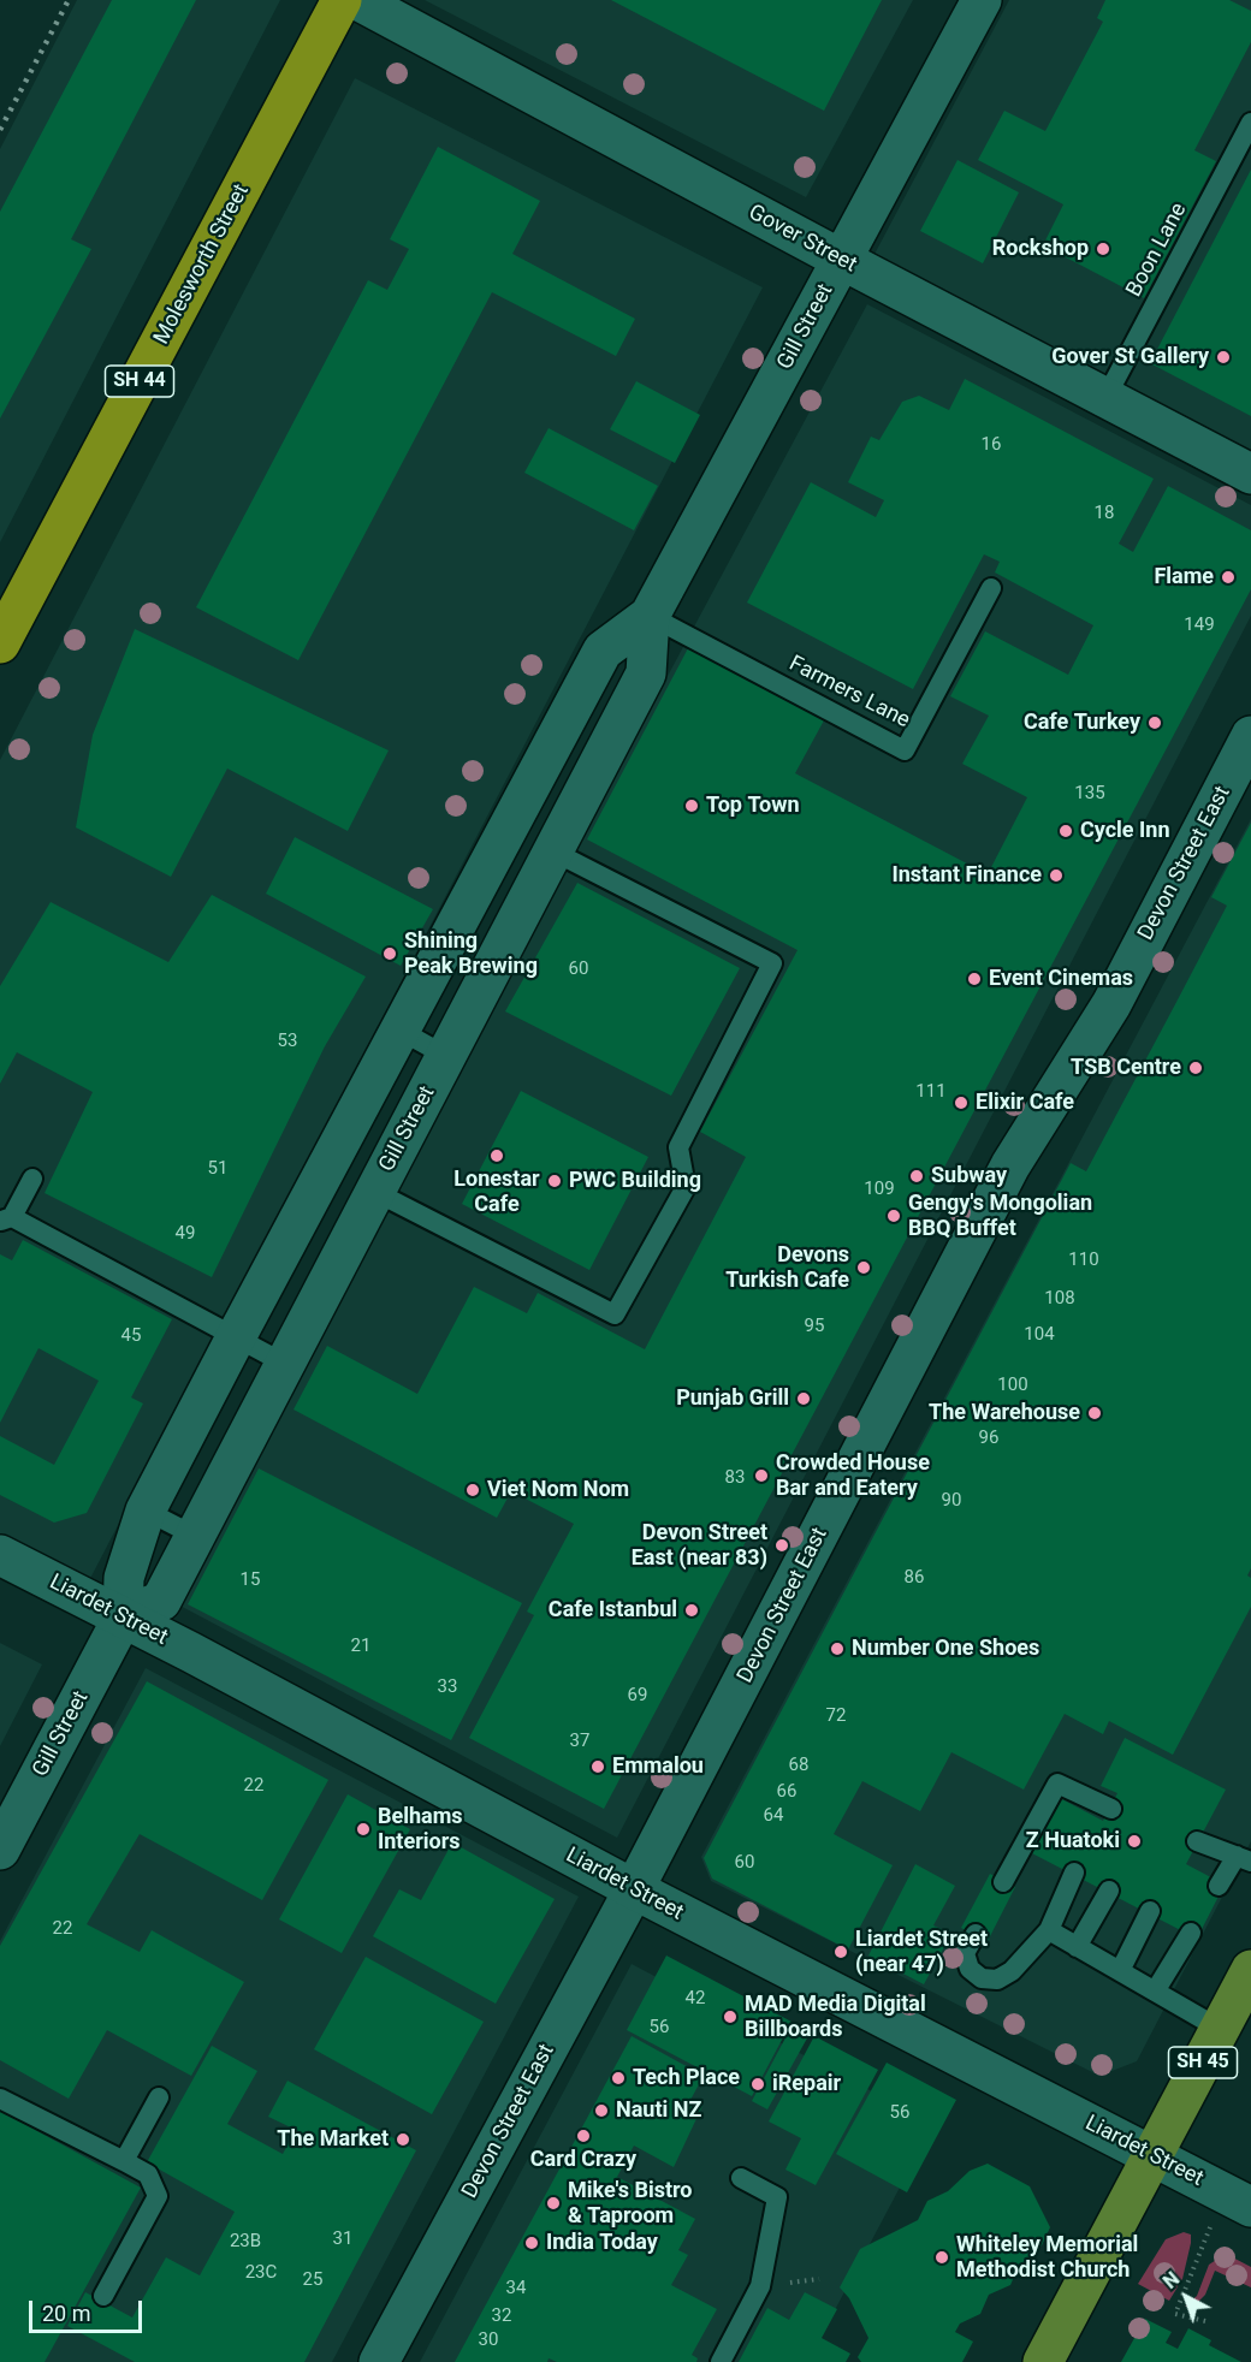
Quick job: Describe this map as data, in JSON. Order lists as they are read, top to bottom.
{
  "streets": {
    "highway": ["Molesworth Street", "SH 44"],
    "main road": ["SH 45"],
    "street": [
      "Gover Street",
      "Gill Street",
      "Devon Street East",
      "Liardet Street"
    ],
    "lane": ["Boon Lane", "Farmers Lane"]
  },
  "crossings": [
    ["Gover Street", "Boon Lane"],
    ["Gover Street", "Gill Street"],
    ["Gill Street", "Farmers Lane"],
    ["Gill Street", "Liardet Street"],
    ["Devon Street East", "Liardet Street"],
    ["Liardet Street", "SH 45"]
  ],
  "places": [
    "Rockshop",
    "Gover St Gallery",
    "Flame",
    "Cafe Turkey",
    "Top Town",
    "Cycle Inn",
    "Instant Finance",
    "Shining Peak Brewing",
    "Event Cinemas",
    "TSB Centre",
    "Elixir Cafe",
    "Lonestar Cafe",
    "Subway",
    "PWC Building",
    "Gengy's Mongolian BBQ Buffet",
    "Devons Turkish Cafe",
    "Punjab Grill",
    "The Warehouse",
    "Crowded House Bar and Eatery",
    "Viet Nom Nom",
    "Devon Street East (near 83)",
    "Cafe Istanbul",
    "Number One Shoes",
    "Emmalou",
    "Belhams Interiors",
    "Z Huatoki",
    "Liardet Street (near 47)",
    "MAD Media Digital Billboards",
    "Tech Place",
    "iRepair",
    "Nauti NZ",
    "Card Crazy",
    "The Market",
    "Mike's Bistro & Taproom",
    "India Today",
    "Whiteley Memorial Methodist Church"
  ],
  "house_numbers": [
    "16",
    "18",
    "149",
    "135",
    "60",
    "53",
    "111",
    "51",
    "109",
    "49",
    "110",
    "108",
    "95",
    "104",
    "45",
    "100",
    "96",
    "83",
    "90",
    "86",
    "15",
    "21",
    "33",
    "69",
    "72",
    "37",
    "68",
    "22",
    "66",
    "64",
    "60",
    "22",
    "42",
    "56",
    "56",
    "31",
    "23B",
    "23C",
    "25",
    "34",
    "32",
    "30"
  ],
  "scale_bar": "20 m",
  "north": "top left"
}
